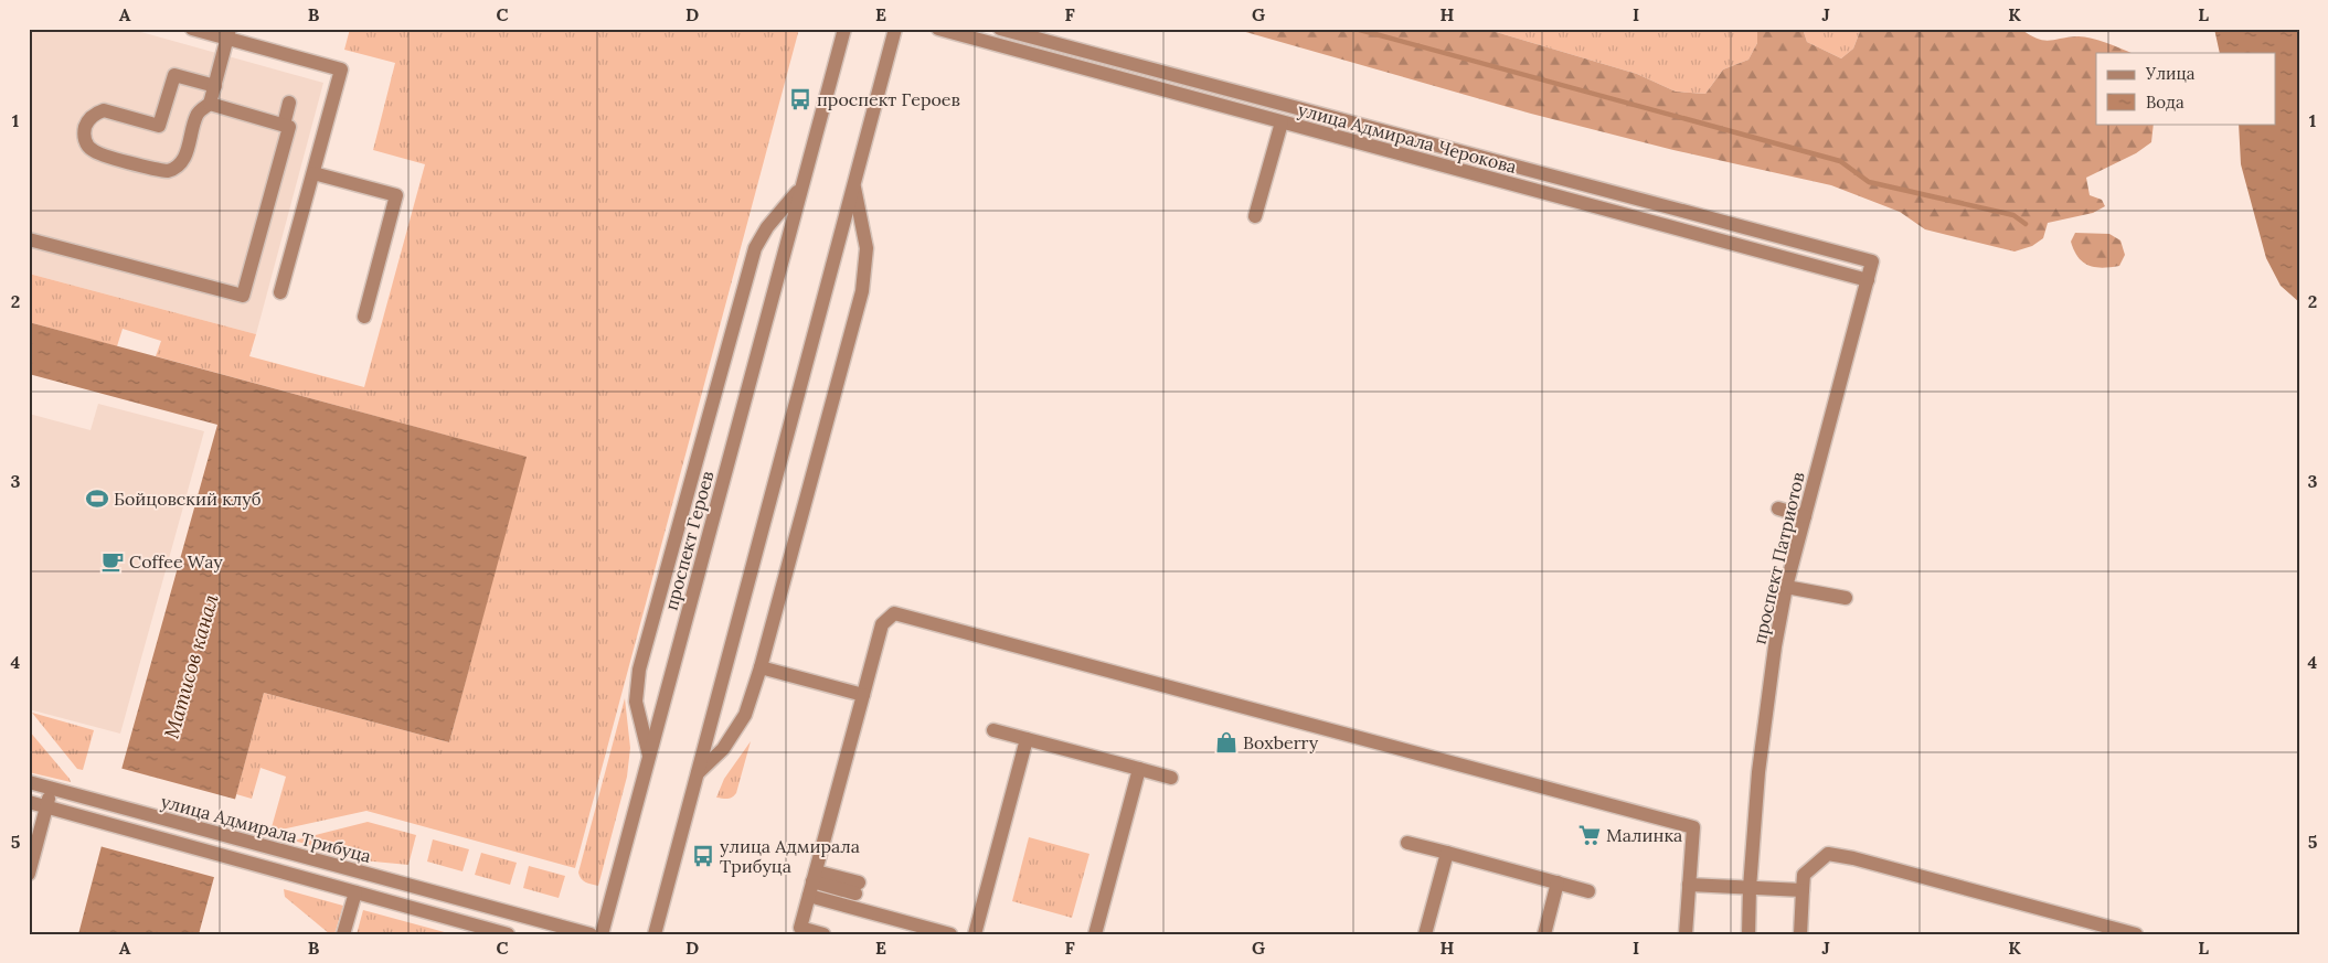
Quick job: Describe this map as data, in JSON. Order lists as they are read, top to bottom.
{
  "streets": {
    "street": [
      "улица Адмирала Черокова",
      "проспект Героев",
      "проспект Патриотов",
      "улица Адмирала Трибуца"
    ]
  },
  "crossings": [
    ["улица Адмирала Черокова", "проспект Патриотов"]
  ],
  "water": ["Матисов канал"],
  "places": {
    "bus stop": ["проспект Героев", "улица Адмирала Трибуца"],
    "sports": ["Бойцовский клуб"],
    "cafe": ["Coffee Way"],
    "shop": ["Boxberry"],
    "supermarket": ["Малинка"]
  },
  "legend": ["Улица", "Вода"],
  "grid": {
    "columns": [
      "A",
      "B",
      "C",
      "D",
      "E",
      "F",
      "G",
      "H",
      "I",
      "J",
      "K",
      "L"
    ],
    "rows": [
      "1",
      "2",
      "3",
      "4",
      "5"
    ]
  }
}
